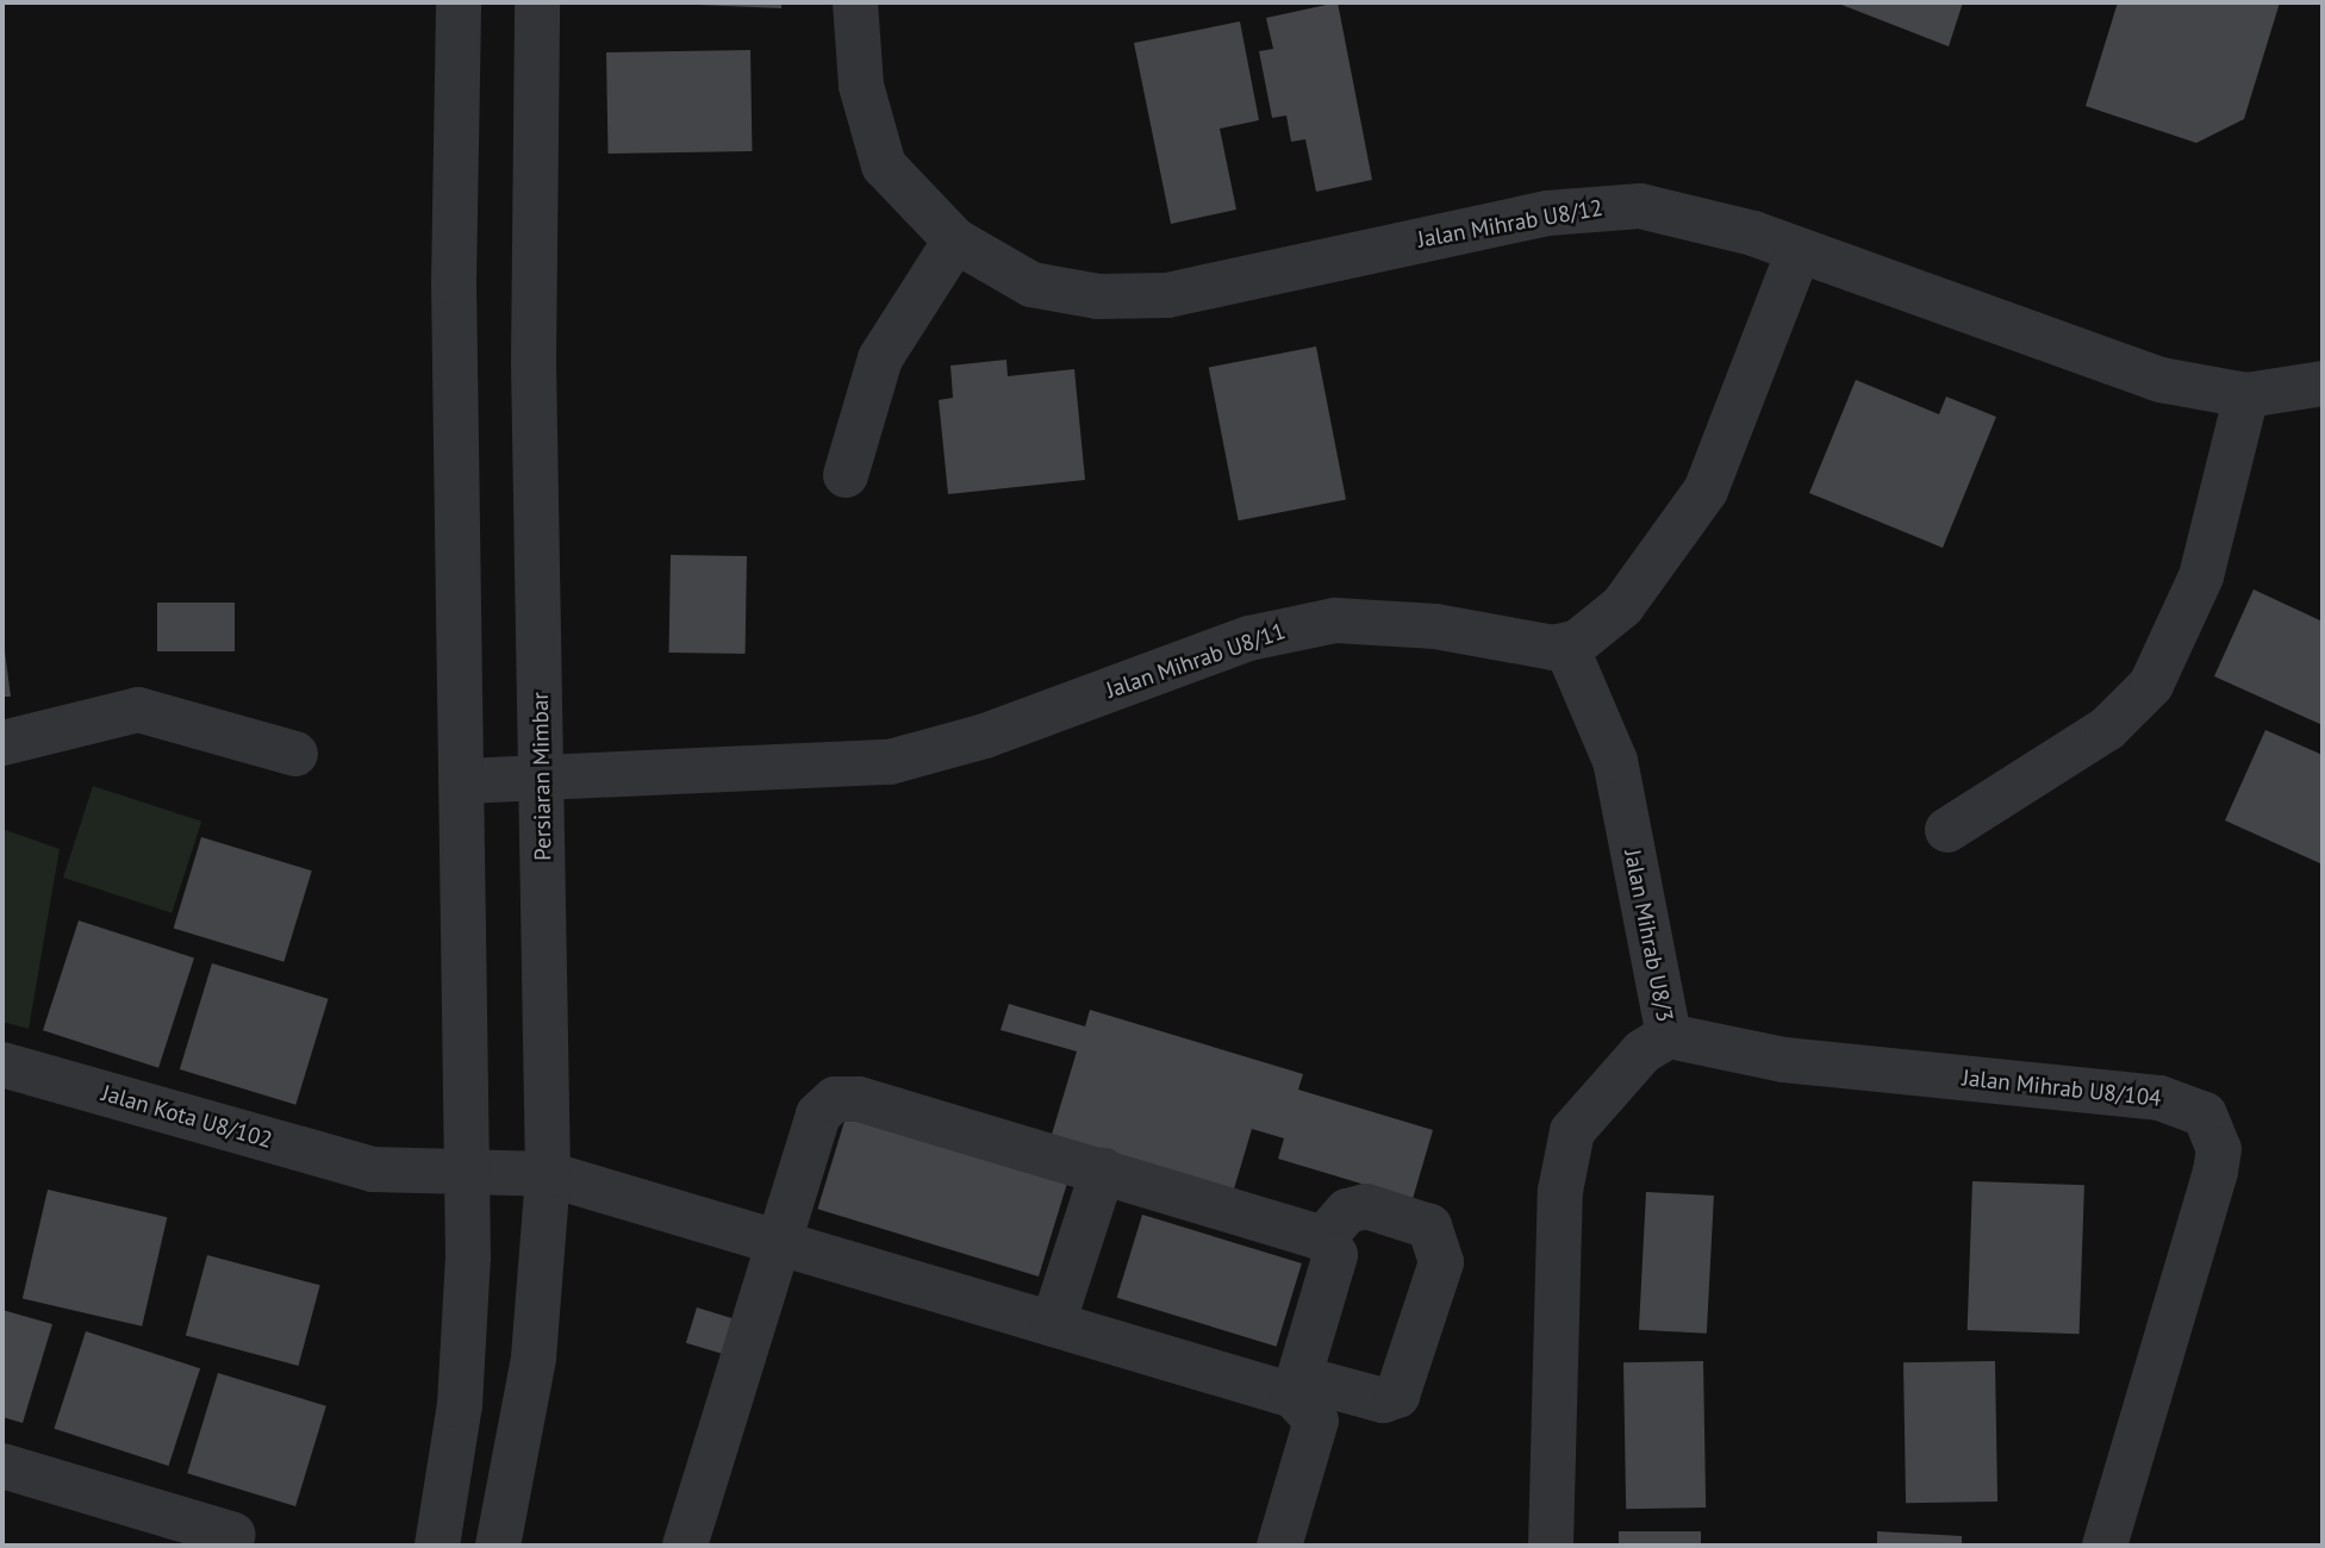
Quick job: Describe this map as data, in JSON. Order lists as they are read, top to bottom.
{
  "streets": {
    "street": [
      "Jalan Mihrab U8/12",
      "Jalan Mihrab U8/11",
      "Persiaran Mimbar",
      "Jalan Mihrab U8/3",
      "Jalan Mihrab U8/104",
      "Jalan Kota U8/102"
    ]
  },
  "crossings": [
    ["Jalan Mihrab U8/11", "Persiaran Mimbar"],
    ["Jalan Mihrab U8/11", "Jalan Mihrab U8/3"],
    ["Persiaran Mimbar", "Jalan Kota U8/102"],
    ["Jalan Mihrab U8/3", "Jalan Mihrab U8/104"]
  ]
}
